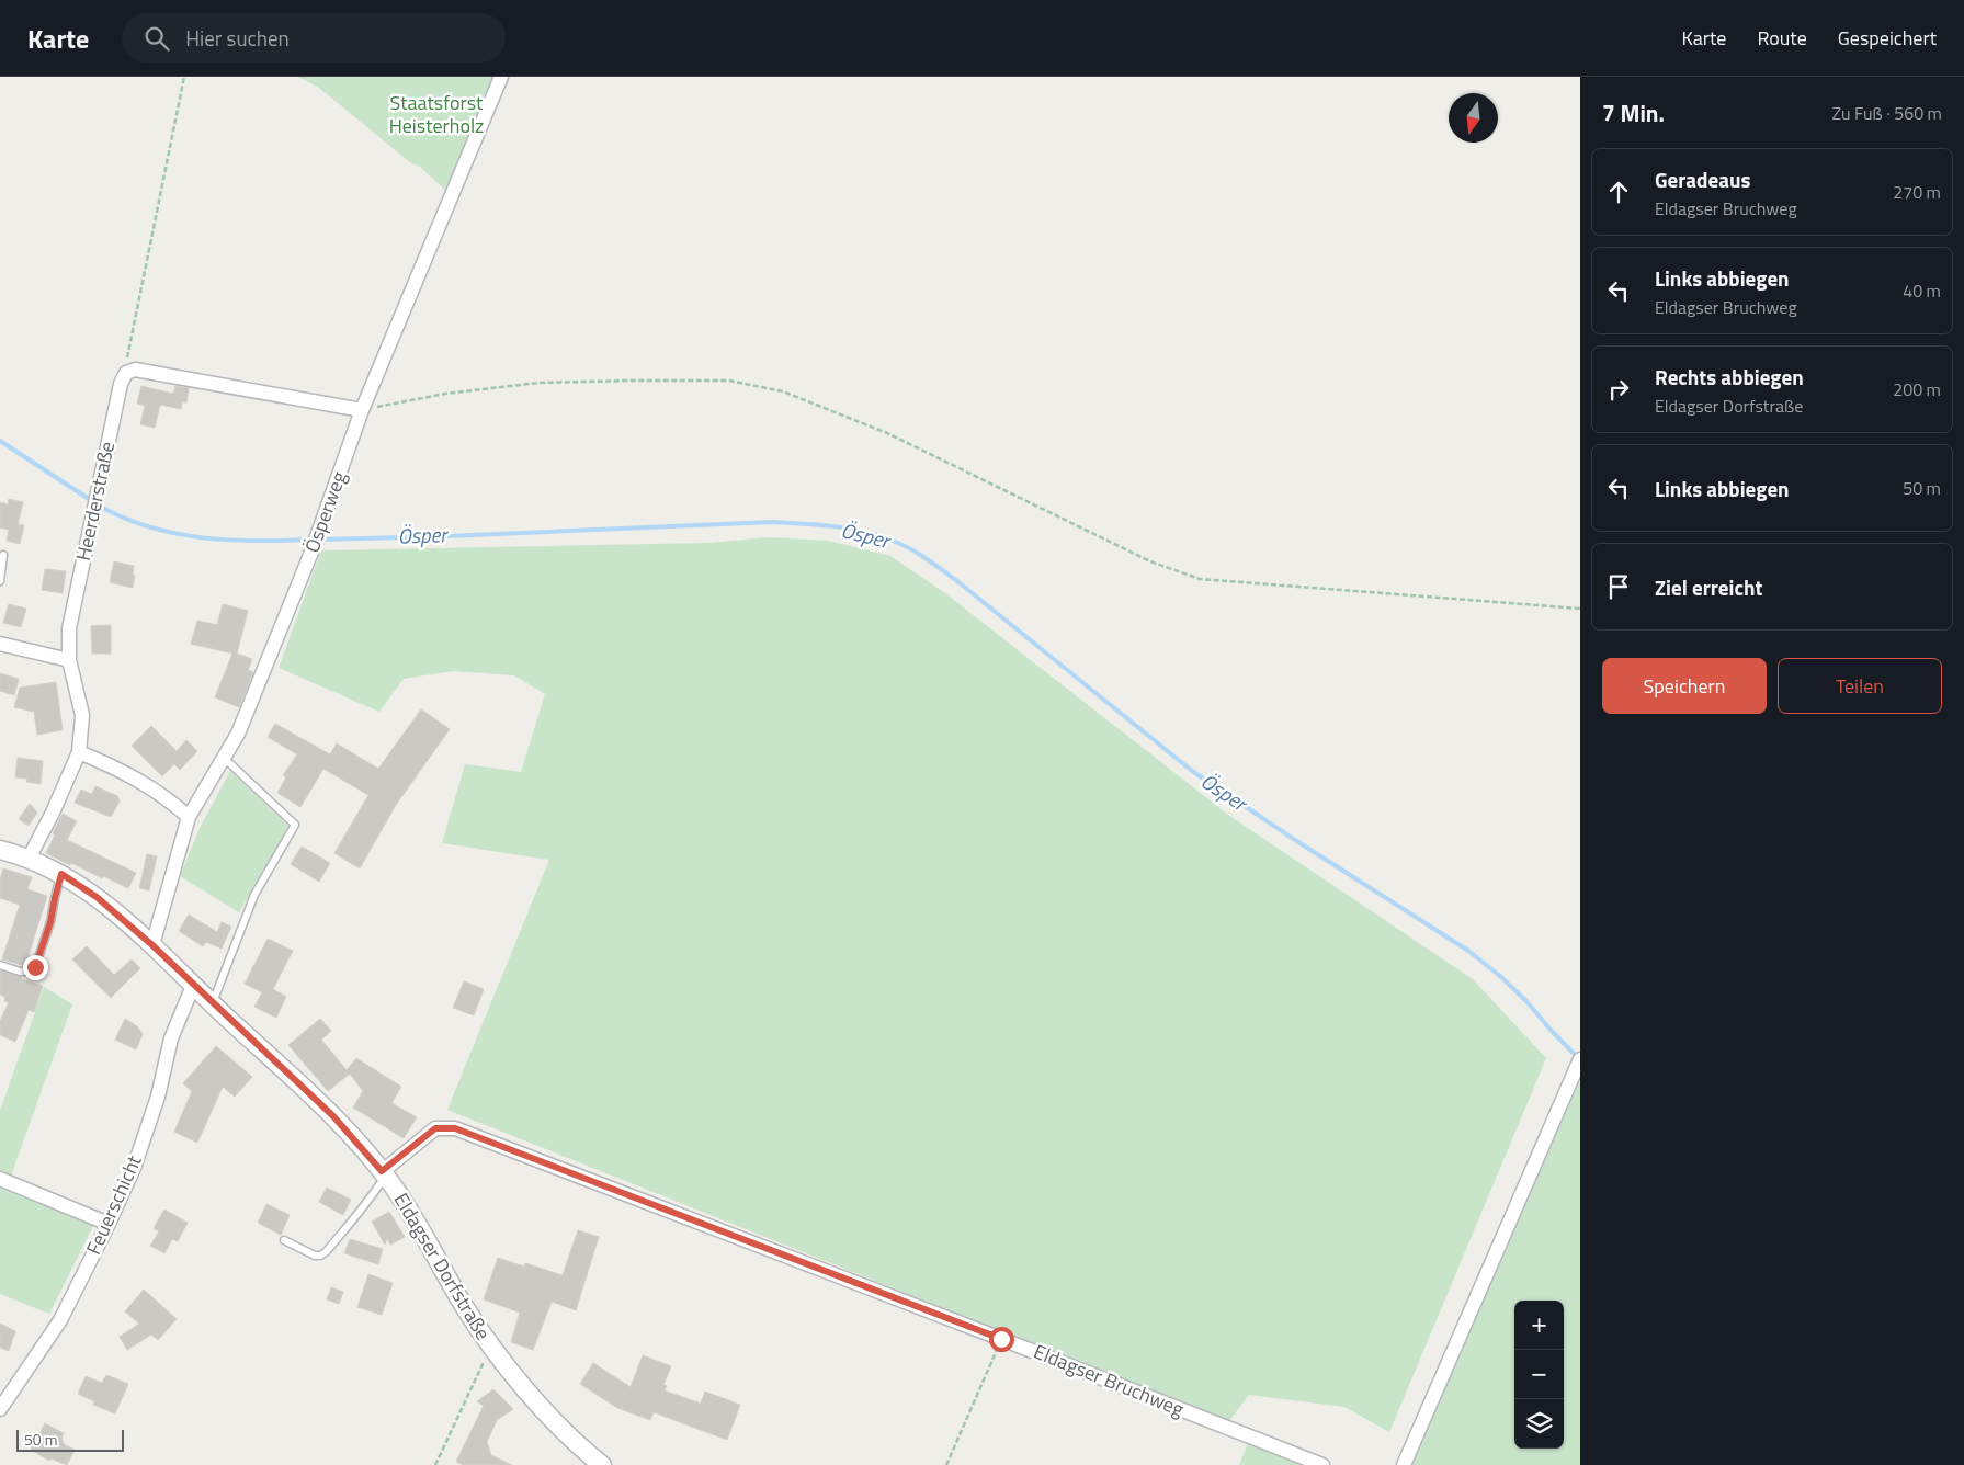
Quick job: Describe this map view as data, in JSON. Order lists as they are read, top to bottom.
{
  "streets": {
    "street": [
      "Heerderstraße",
      "Ösperweg",
      "Feuerschicht",
      "Eldagser Dorfstraße",
      "Eldagser Bruchweg"
    ]
  },
  "crossings": [
    ["Heerderstraße", "Eldagser Dorfstraße"],
    ["Ösperweg", "Eldagser Dorfstraße"],
    ["Feuerschicht", "Eldagser Dorfstraße"],
    ["Eldagser Dorfstraße", "Eldagser Bruchweg"]
  ],
  "water": ["Ösper"],
  "parks": ["Staatsforst Heisterholz"],
  "scale_bar": "50 m",
  "north": "bottom",
  "page": {
    "header": "Karte",
    "search": "Hier suchen",
    "nav": ["Karte", "Route", "Gespeichert"],
    "heading": ["7 Min.", "Zu Fuß · 560 m"],
    "list": [
      ["Geradeaus", "Eldagser Bruchweg", "270 m"],
      ["Links abbiegen", "Eldagser Bruchweg", "40 m"],
      ["Rechts abbiegen", "Eldagser Dorfstraße", "200 m"],
      ["Links abbiegen", "50 m"],
      "Ziel erreicht"
    ],
    "buttons": ["Speichern", "Teilen"],
    "map_buttons": ["+", "−"],
    "scale": "50 m"
  }
}
